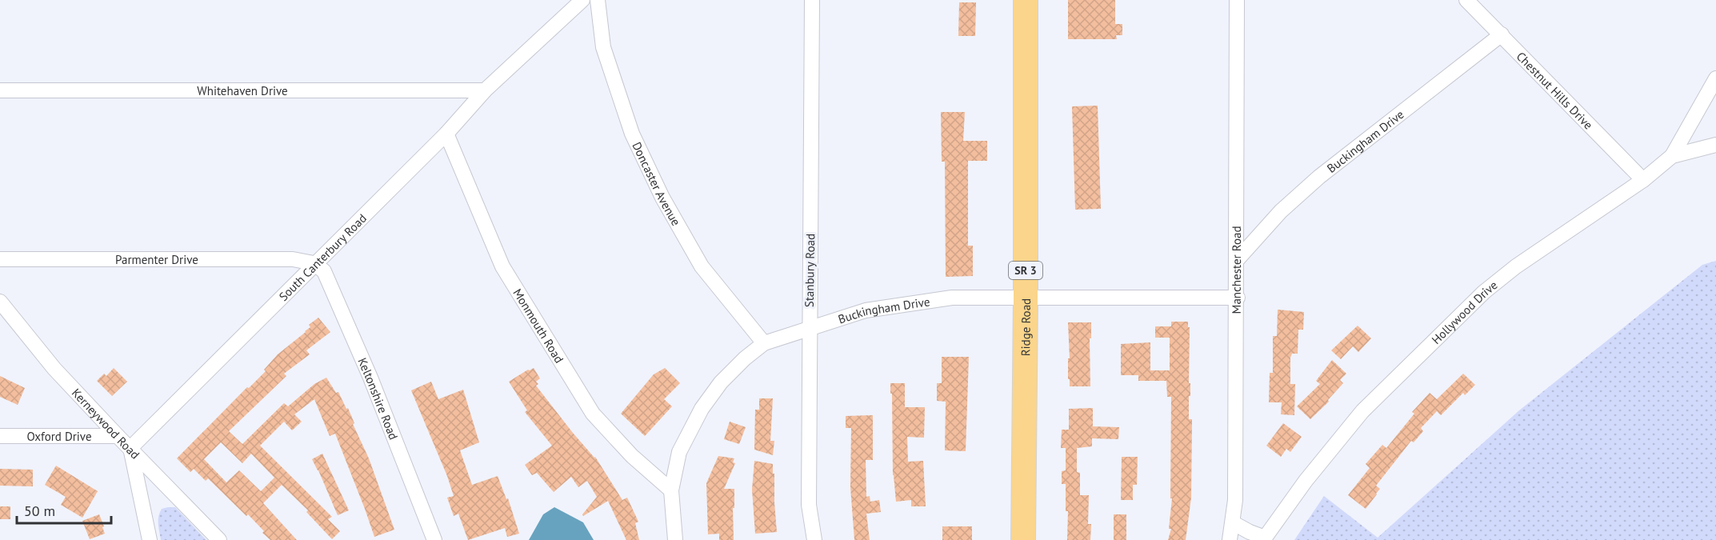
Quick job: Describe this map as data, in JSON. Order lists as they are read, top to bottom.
{
  "streets": {
    "main road": ["SR 3", "Ridge Road"],
    "street": [
      "Chestnut Hills Drive",
      "Whitehaven Drive",
      "Buckingham Drive",
      "Doncaster Avenue",
      "South Canterbury Road",
      "Parmenter Drive",
      "Stanbury Road",
      "Manchester Road",
      "Hollywood Drive",
      "Monmouth Road",
      "Keltonshire Road",
      "Kerneywood Road",
      "Oxford Drive"
    ]
  },
  "crossings": [
    ["Chestnut Hills Drive", "Buckingham Drive"],
    ["Chestnut Hills Drive", "Hollywood Drive"],
    ["Whitehaven Drive", "South Canterbury Road"],
    ["Buckingham Drive", "Doncaster Avenue"],
    ["Buckingham Drive", "Stanbury Road"],
    ["Buckingham Drive", "Manchester Road"],
    ["Buckingham Drive", "Monmouth Road"],
    ["Buckingham Drive", "Ridge Road"],
    ["South Canterbury Road", "Parmenter Drive"],
    ["South Canterbury Road", "Monmouth Road"],
    ["South Canterbury Road", "Keltonshire Road"],
    ["South Canterbury Road", "Kerneywood Road"],
    ["Parmenter Drive", "Keltonshire Road"],
    ["Kerneywood Road", "Oxford Drive"]
  ],
  "scale_bar": "50 m"
}
